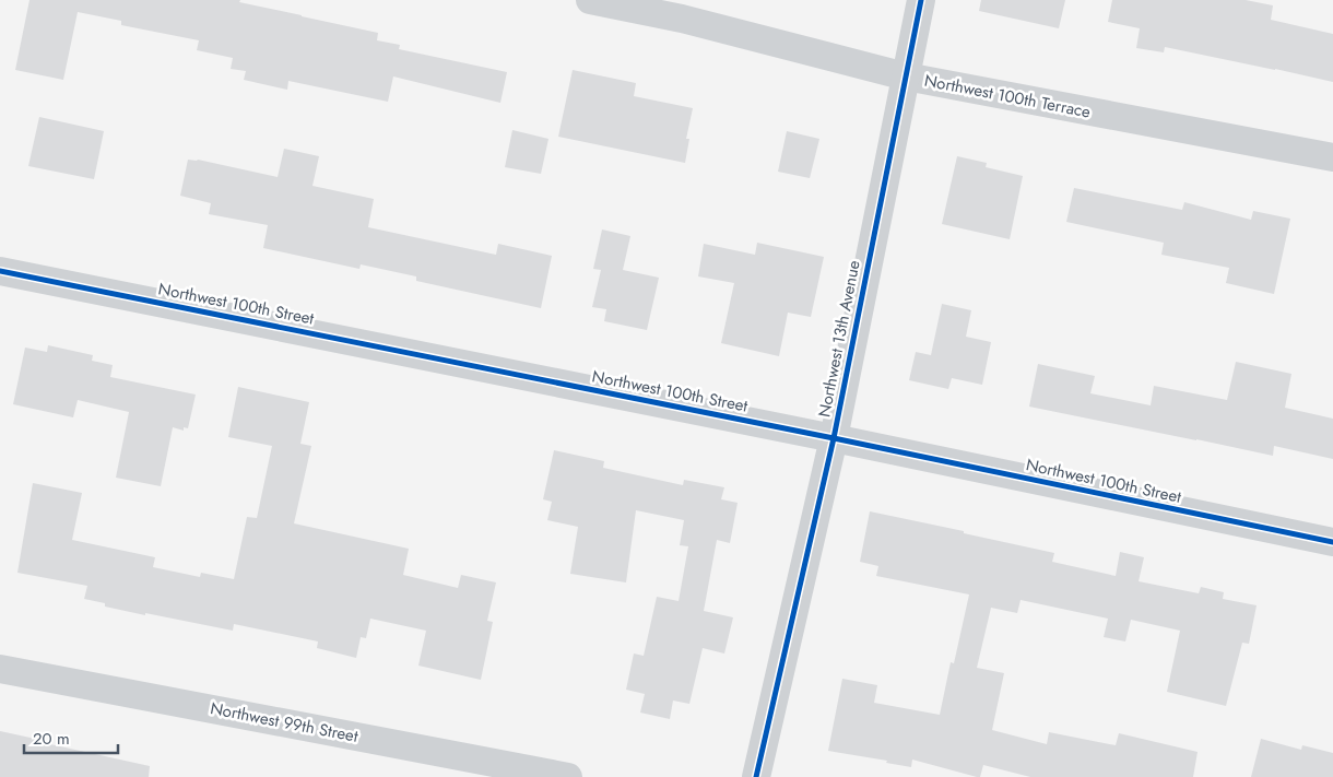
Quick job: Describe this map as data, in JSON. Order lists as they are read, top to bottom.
{
  "streets": {
    "street": [
      "Northwest 100th Terrace",
      "Northwest 100th Street",
      "Northwest 13th Avenue",
      "Northwest 99th Street"
    ]
  },
  "crossings": [
    ["Northwest 100th Terrace", "Northwest 13th Avenue"],
    ["Northwest 100th Street", "Northwest 13th Avenue"]
  ],
  "scale_bar": "20 m"
}
